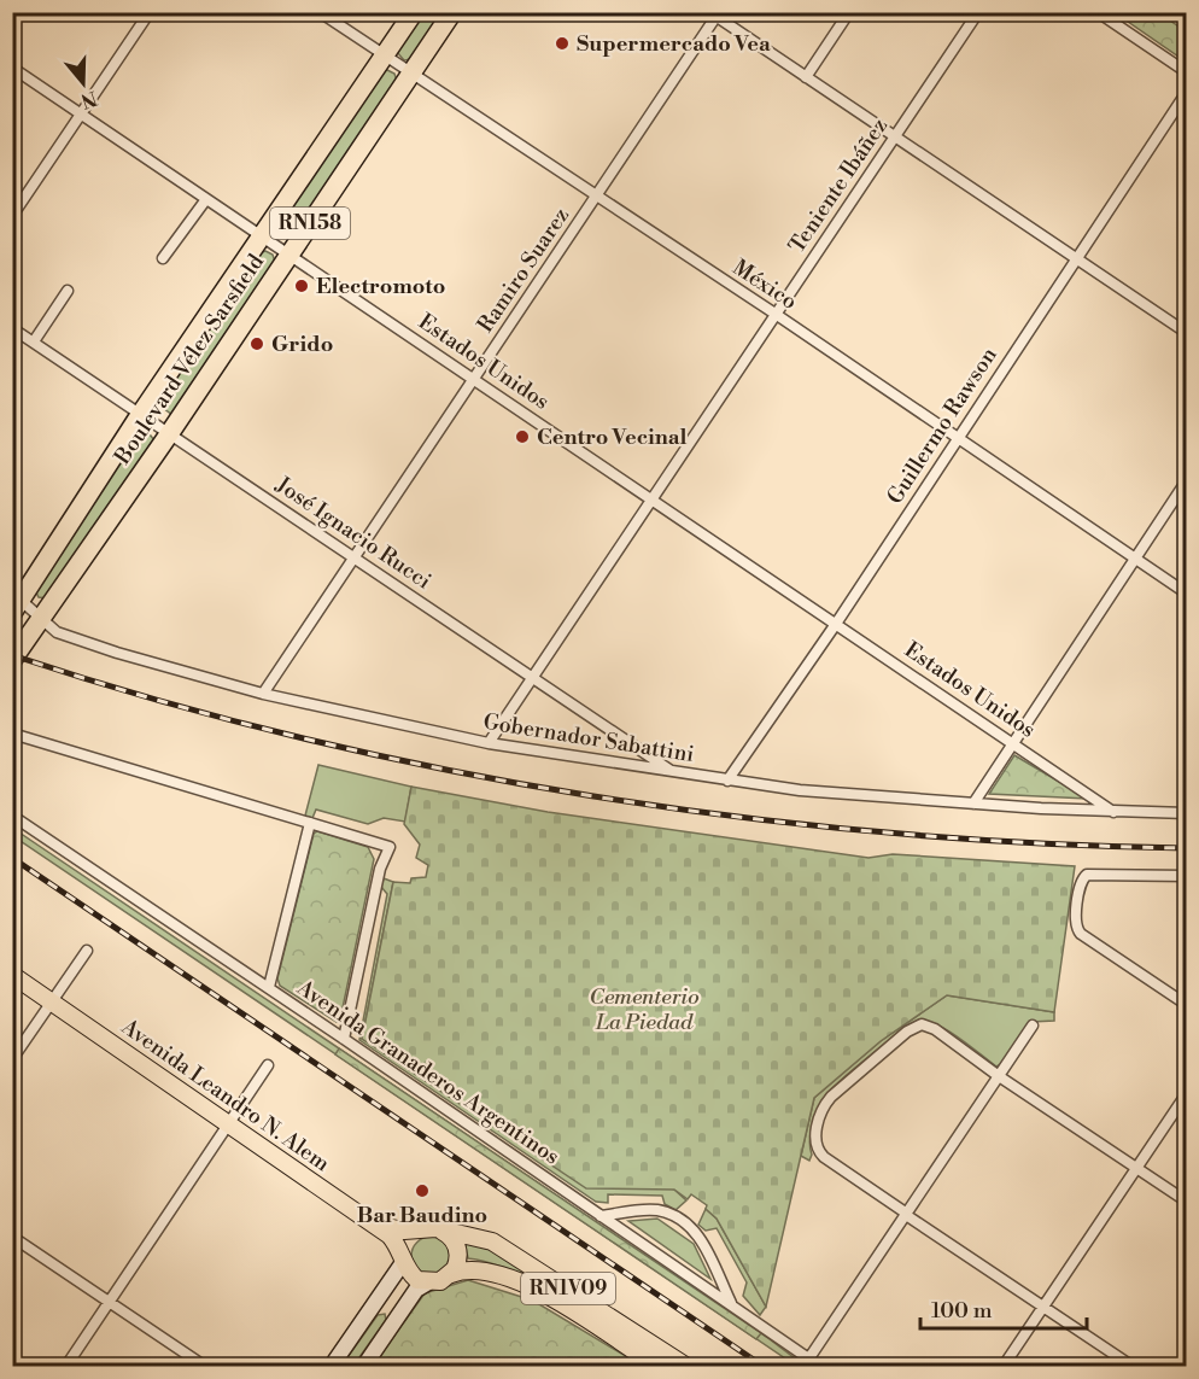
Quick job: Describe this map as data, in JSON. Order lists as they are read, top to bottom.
{
  "streets": {
    "highway": ["RN158", "Boulevard Vélez Sarsfield"],
    "main road": ["Avenida Leandro N. Alem", "RN1V09"],
    "street": [
      "Teniente Ibáñez",
      "Ramiro Suarez",
      "México",
      "Estados Unidos",
      "Guillermo Rawson",
      "José Ignacio Rucci",
      "Gobernador Sabattini",
      "Avenida Granaderos Argentinos"
    ]
  },
  "crossings": [
    ["Teniente Ibáñez", "México"],
    ["Teniente Ibáñez", "Estados Unidos"],
    ["Teniente Ibáñez", "José Ignacio Rucci"],
    ["Teniente Ibáñez", "Gobernador Sabattini"],
    ["Ramiro Suarez", "México"],
    ["Ramiro Suarez", "Estados Unidos"],
    ["Ramiro Suarez", "José Ignacio Rucci"],
    ["Ramiro Suarez", "Gobernador Sabattini"],
    ["México", "Boulevard Vélez Sarsfield"],
    ["México", "Guillermo Rawson"],
    ["Boulevard Vélez Sarsfield", "Estados Unidos"],
    ["Boulevard Vélez Sarsfield", "José Ignacio Rucci"],
    ["Boulevard Vélez Sarsfield", "Gobernador Sabattini"],
    ["Estados Unidos", "Guillermo Rawson"],
    ["Estados Unidos", "Gobernador Sabattini"],
    ["Guillermo Rawson", "Gobernador Sabattini"],
    ["José Ignacio Rucci", "Gobernador Sabattini"],
    ["Avenida Leandro N. Alem", "RN1V09"]
  ],
  "parks": ["Cementerio La Piedad"],
  "places": [
    "Supermercado Vea",
    "Electromoto",
    "Grido",
    "Centro Vecinal",
    "Bar Baudino"
  ],
  "scale_bar": "100 m",
  "north": "bottom"
}
